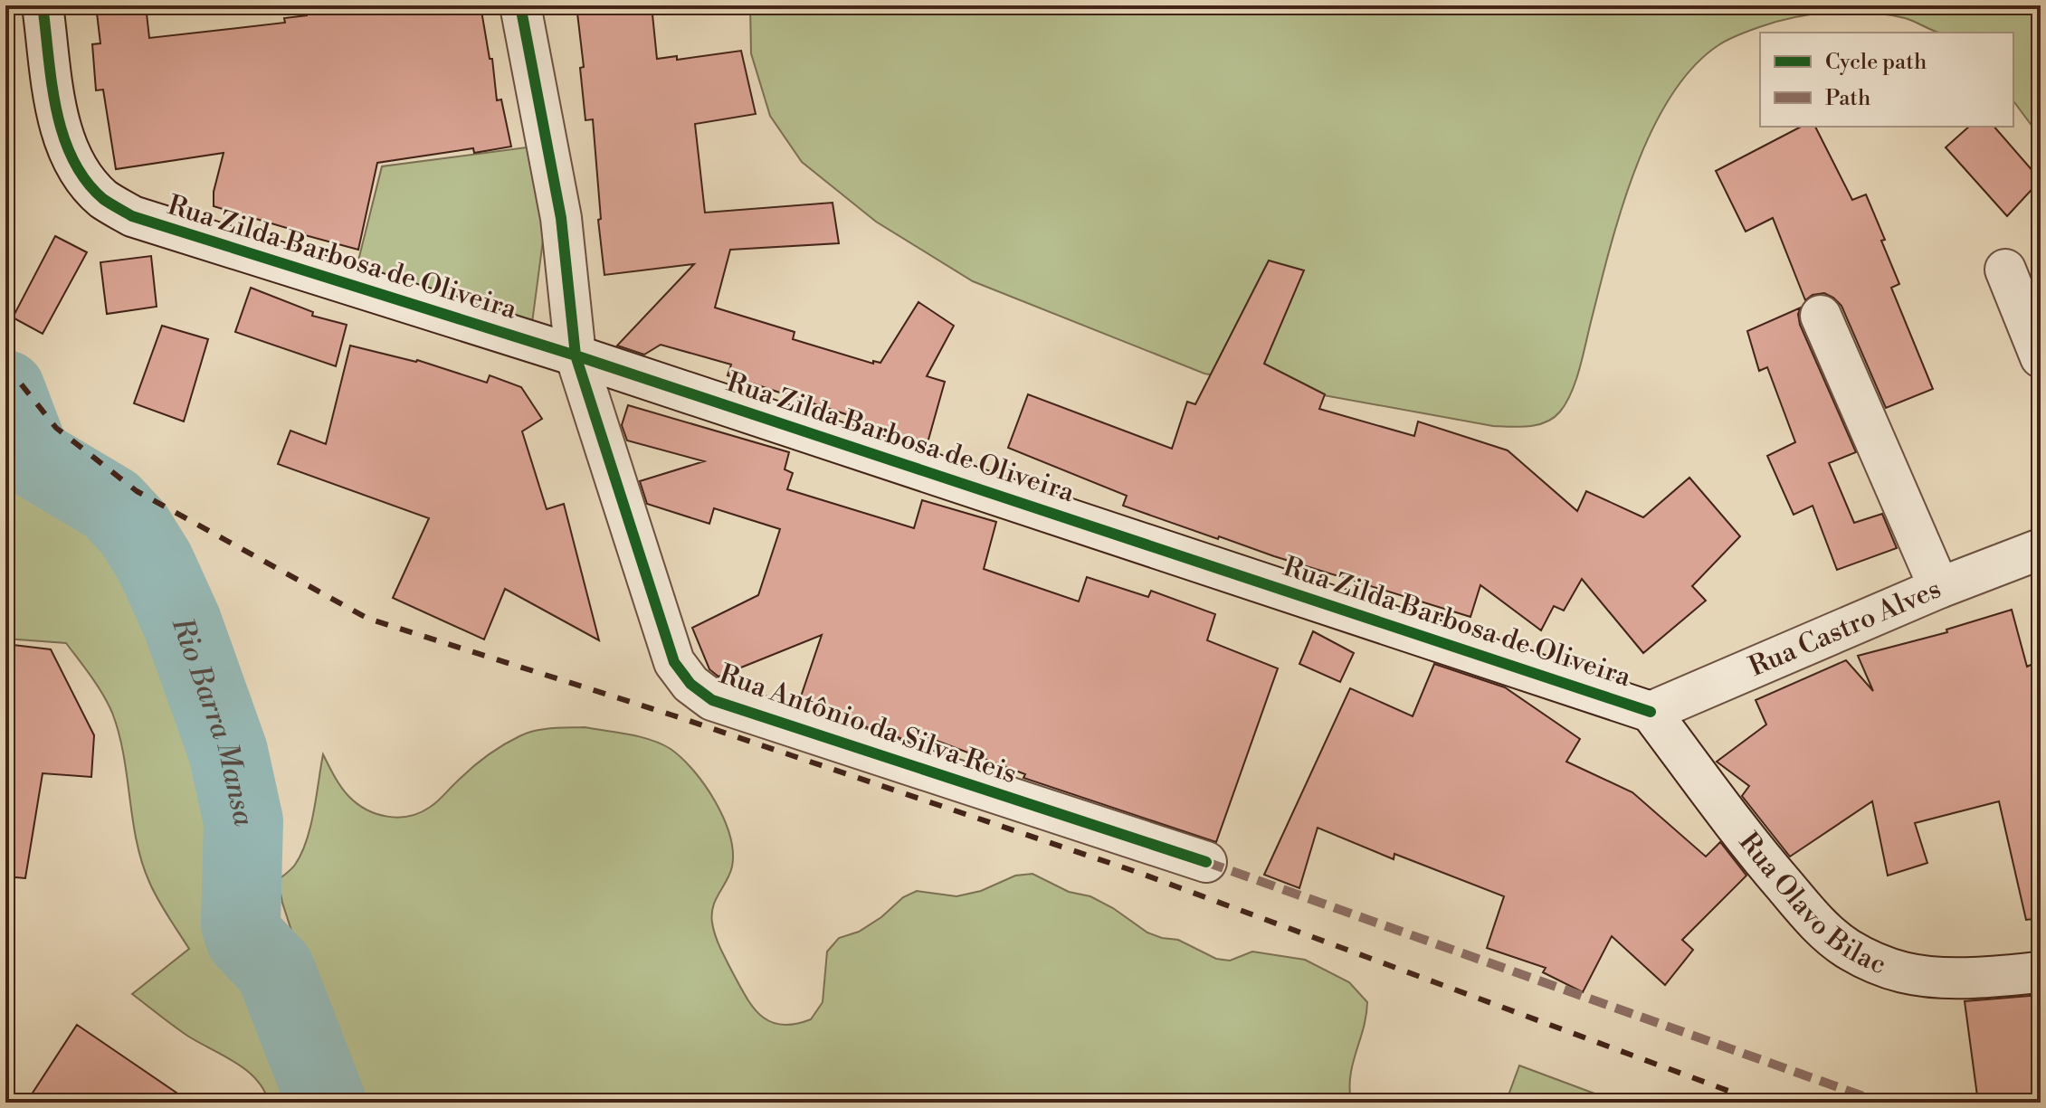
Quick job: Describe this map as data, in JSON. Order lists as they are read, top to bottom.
{
  "streets": {
    "street": [
      "Rua Zilda Barbosa de Oliveira",
      "Rua Castro Alves",
      "Rua Antônio da Silva Reis",
      "Rua Olavo Bilac"
    ]
  },
  "crossings": [
    ["Rua Zilda Barbosa de Oliveira", "Rua Castro Alves"],
    ["Rua Zilda Barbosa de Oliveira", "Rua Antônio da Silva Reis"],
    ["Rua Zilda Barbosa de Oliveira", "Rua Olavo Bilac"],
    ["Rua Castro Alves", "Rua Olavo Bilac"]
  ],
  "water": ["Rio Barra Mansa"],
  "legend": ["Cycle path", "Path"]
}
